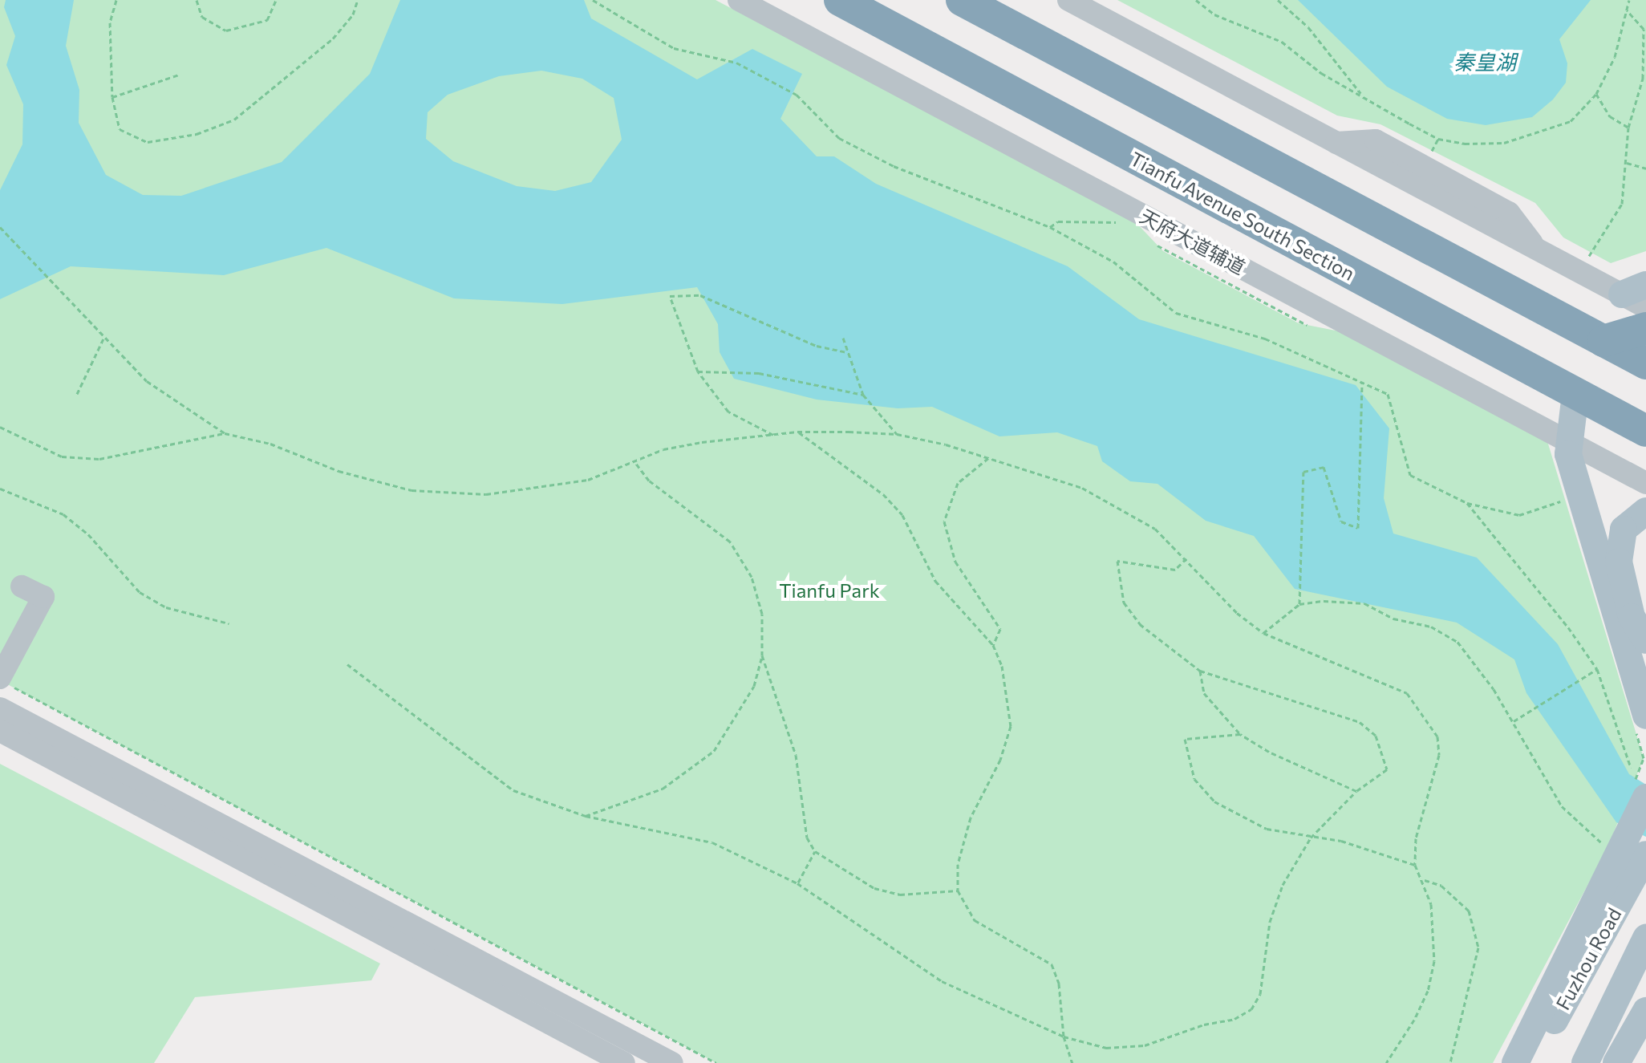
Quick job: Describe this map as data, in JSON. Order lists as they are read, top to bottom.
{
  "streets": {
    "highway": ["Tianfu Avenue South Section"],
    "main road": ["Fuzhou Road"],
    "street": ["天府大道辅道"]
  },
  "water": ["秦皇湖"],
  "parks": ["Tianfu Park"]
}
